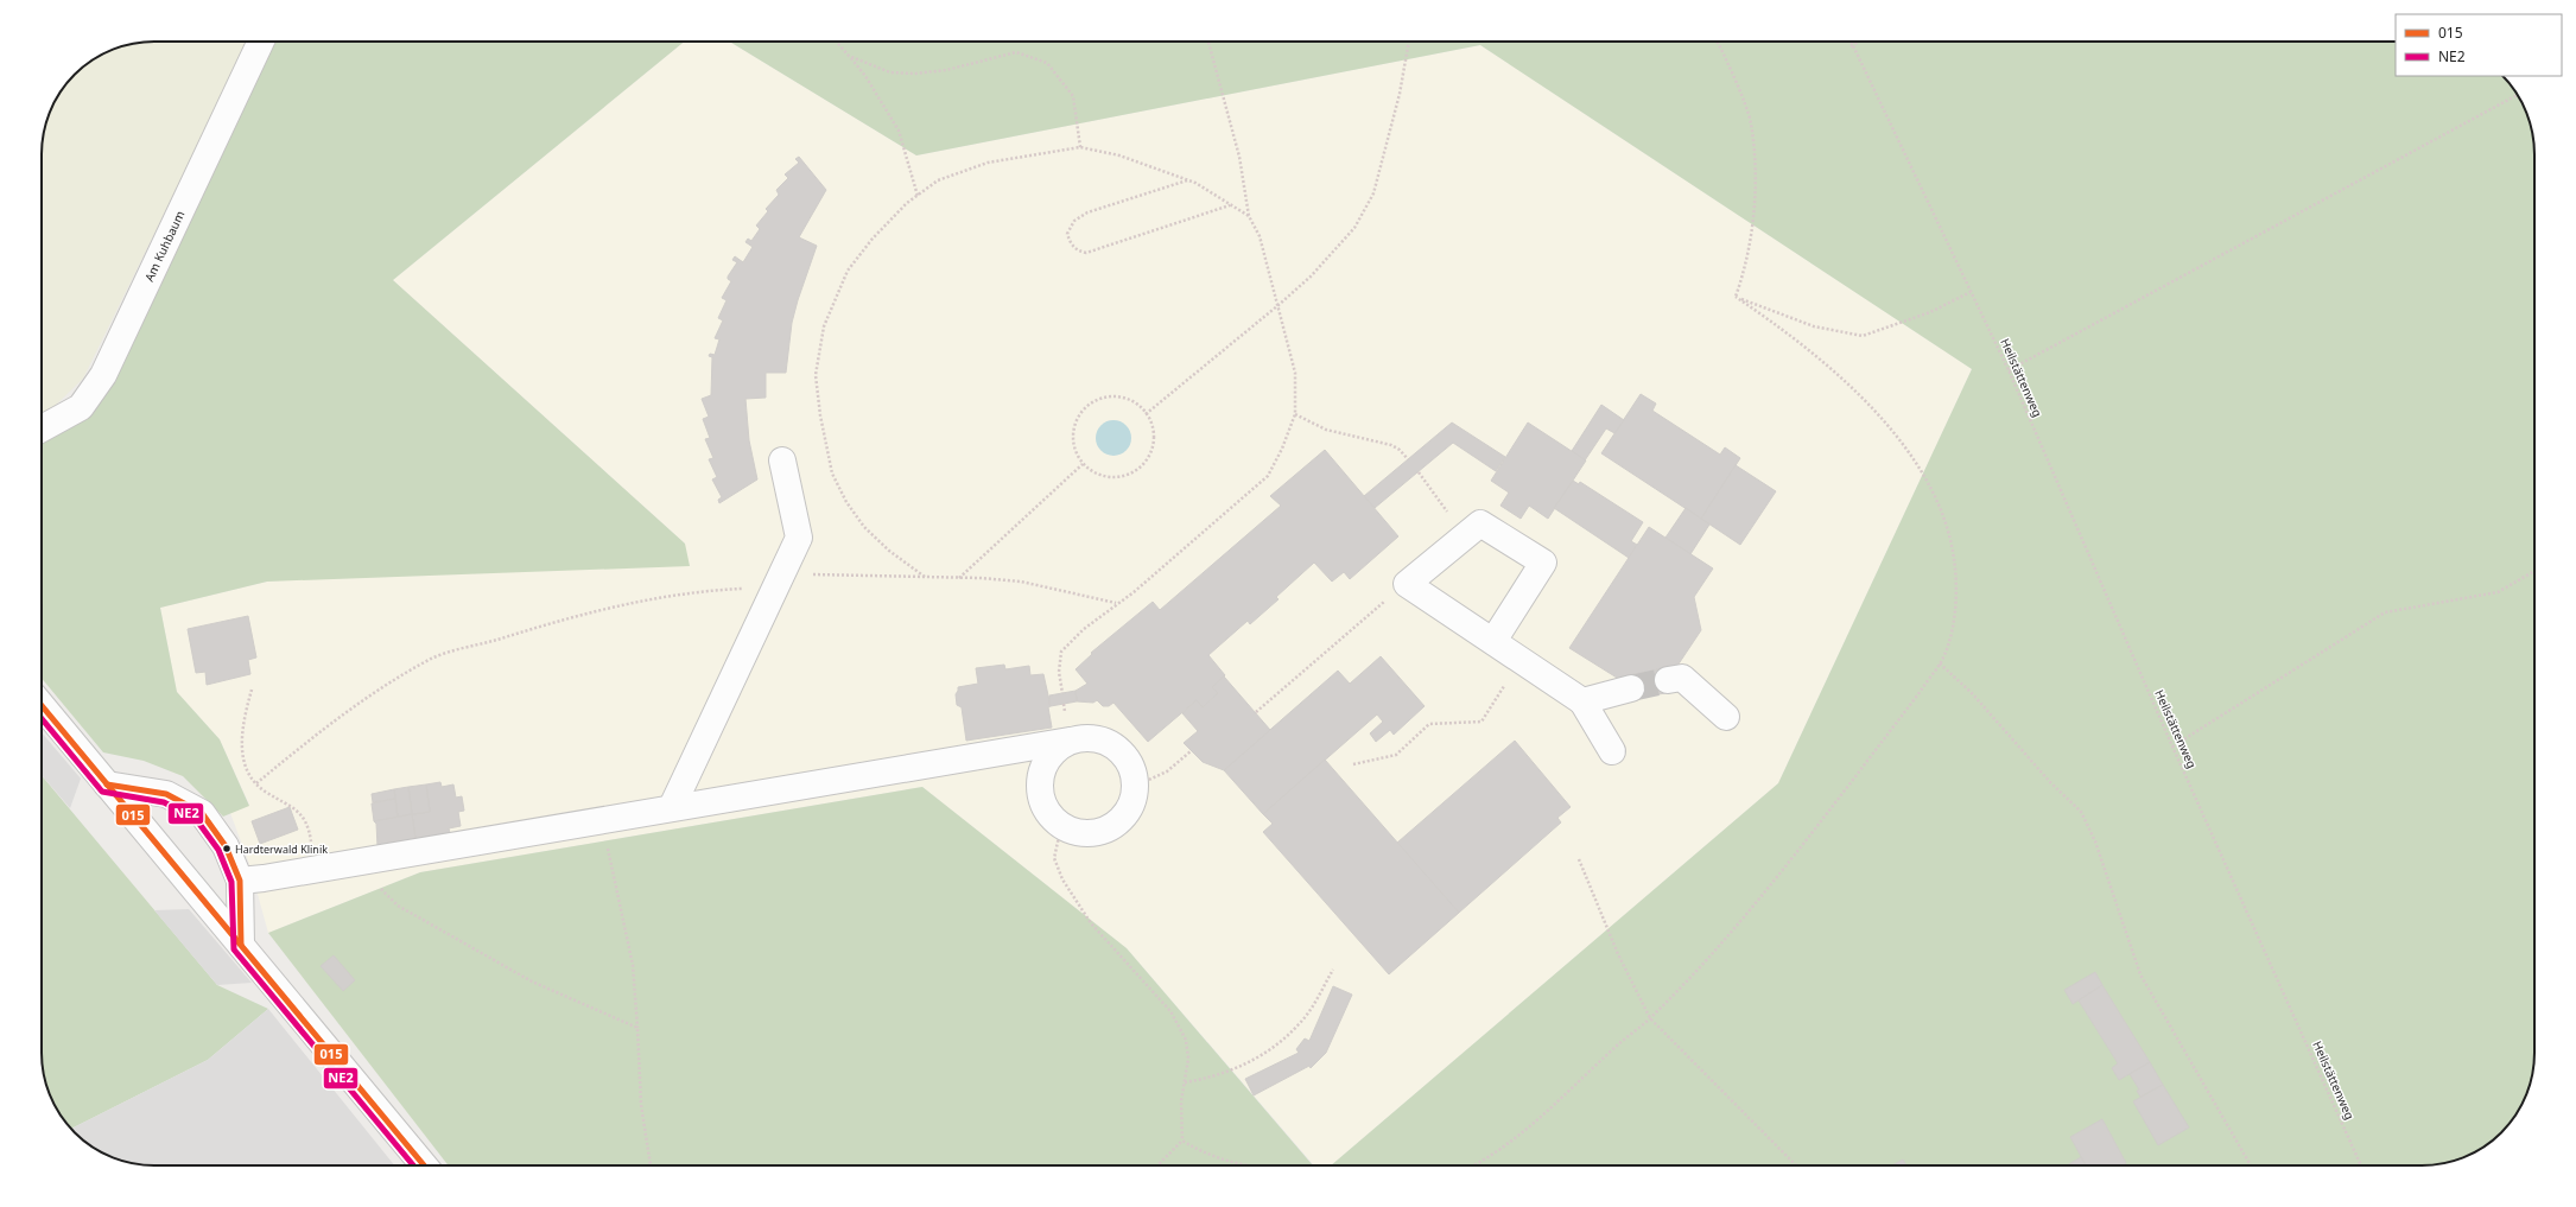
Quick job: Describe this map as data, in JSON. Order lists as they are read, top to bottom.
{
  "streets": {
    "street": ["Am Kuhbaum"],
    "path": ["Heilstättenweg"]
  },
  "places": ["Hardterwald Klinik"],
  "lines": ["transit line 015", "transit line NE2"],
  "legend": ["015", "NE2"]
}
